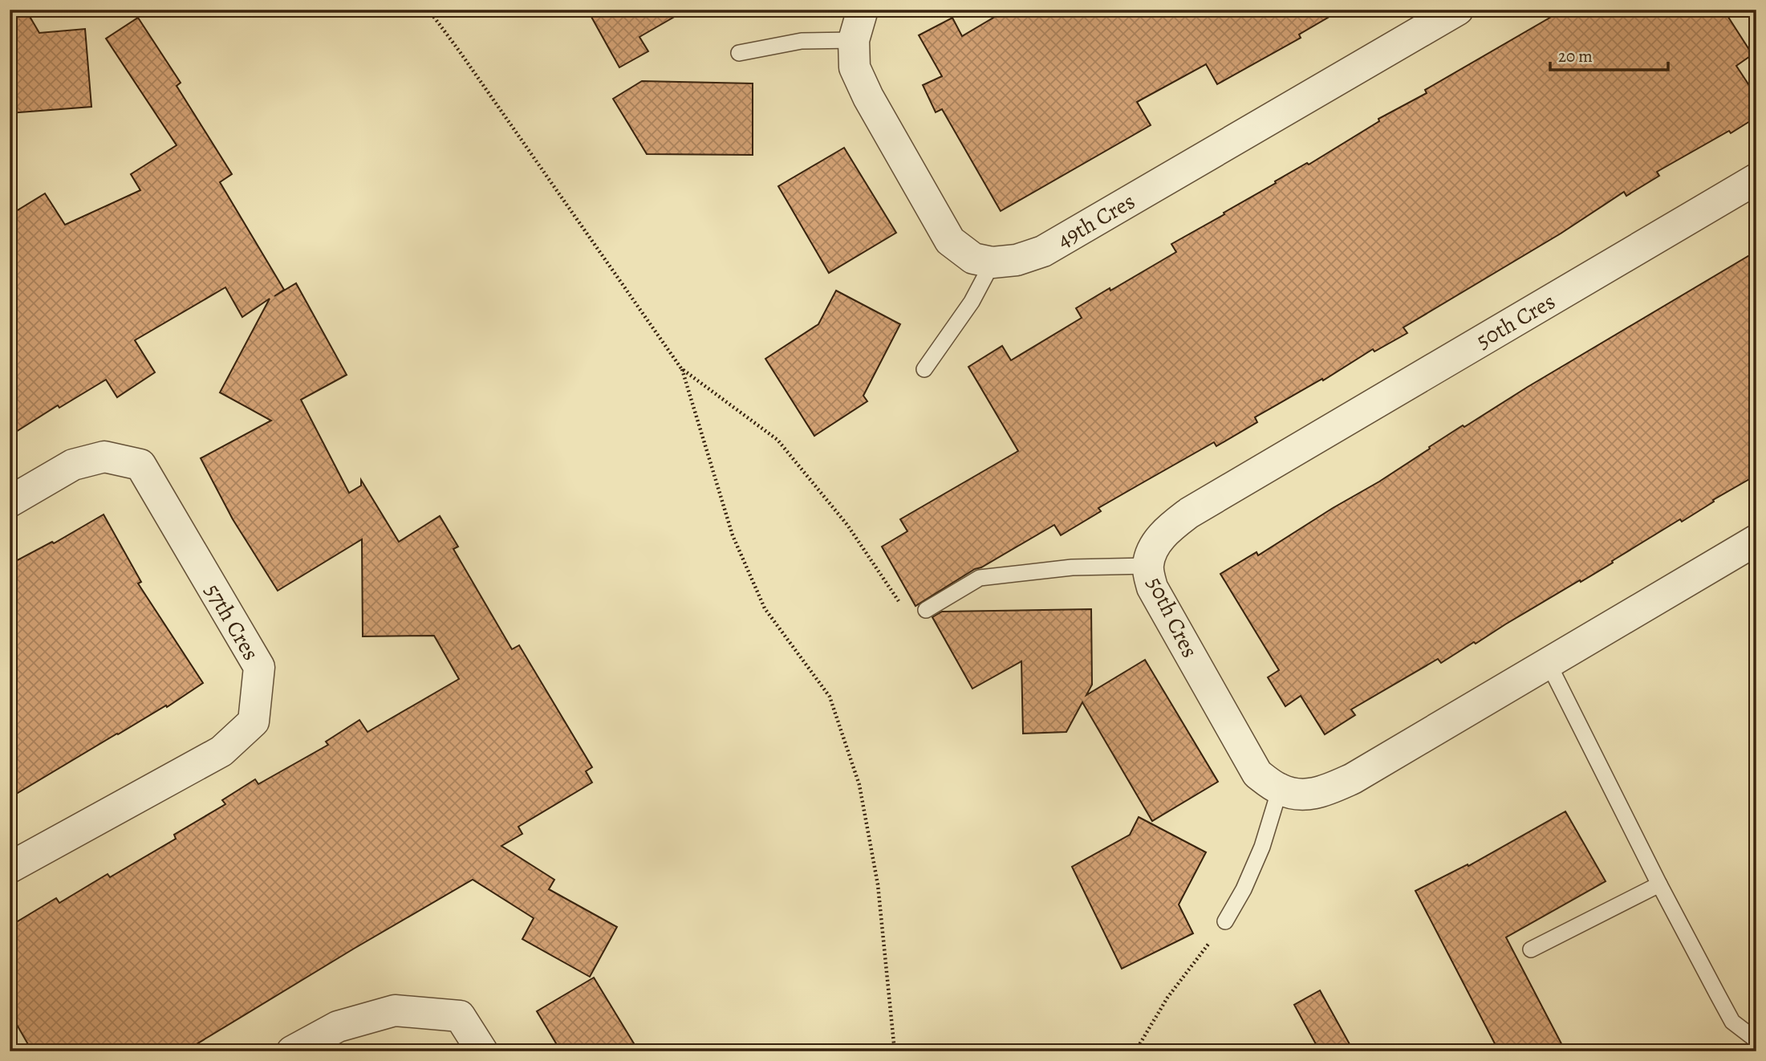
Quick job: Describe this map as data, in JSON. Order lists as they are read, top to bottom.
{
  "streets": {
    "street": ["49th Cres", "50th Cres", "57th Cres"]
  },
  "scale_bar": "20 m"
}
